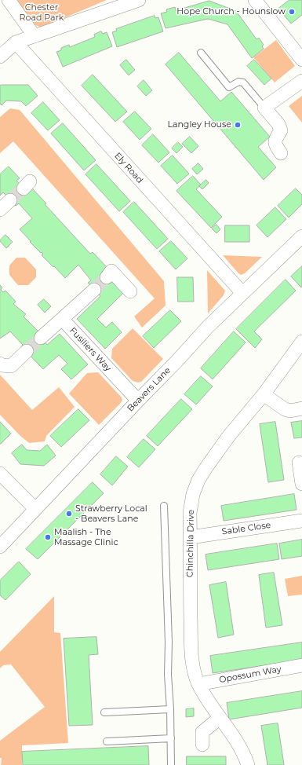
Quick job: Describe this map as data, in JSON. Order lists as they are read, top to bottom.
{
  "streets": {
    "street": [
      "Ely Road",
      "Fusiliers Way",
      "Beavers Lane",
      "Sable Close",
      "Chinchilla Drive",
      "Opossum Way"
    ]
  },
  "crossings": [
    ["Ely Road", "Beavers Lane"],
    ["Fusiliers Way", "Beavers Lane"],
    ["Sable Close", "Chinchilla Drive"],
    ["Chinchilla Drive", "Opossum Way"]
  ],
  "parks": ["Chester Road Park"],
  "places": [
    "Hope Church - Hounslow",
    "Langley House",
    "Strawberry Local - Beavers Lane",
    "Maalish - The Massage Clinic"
  ]
}
